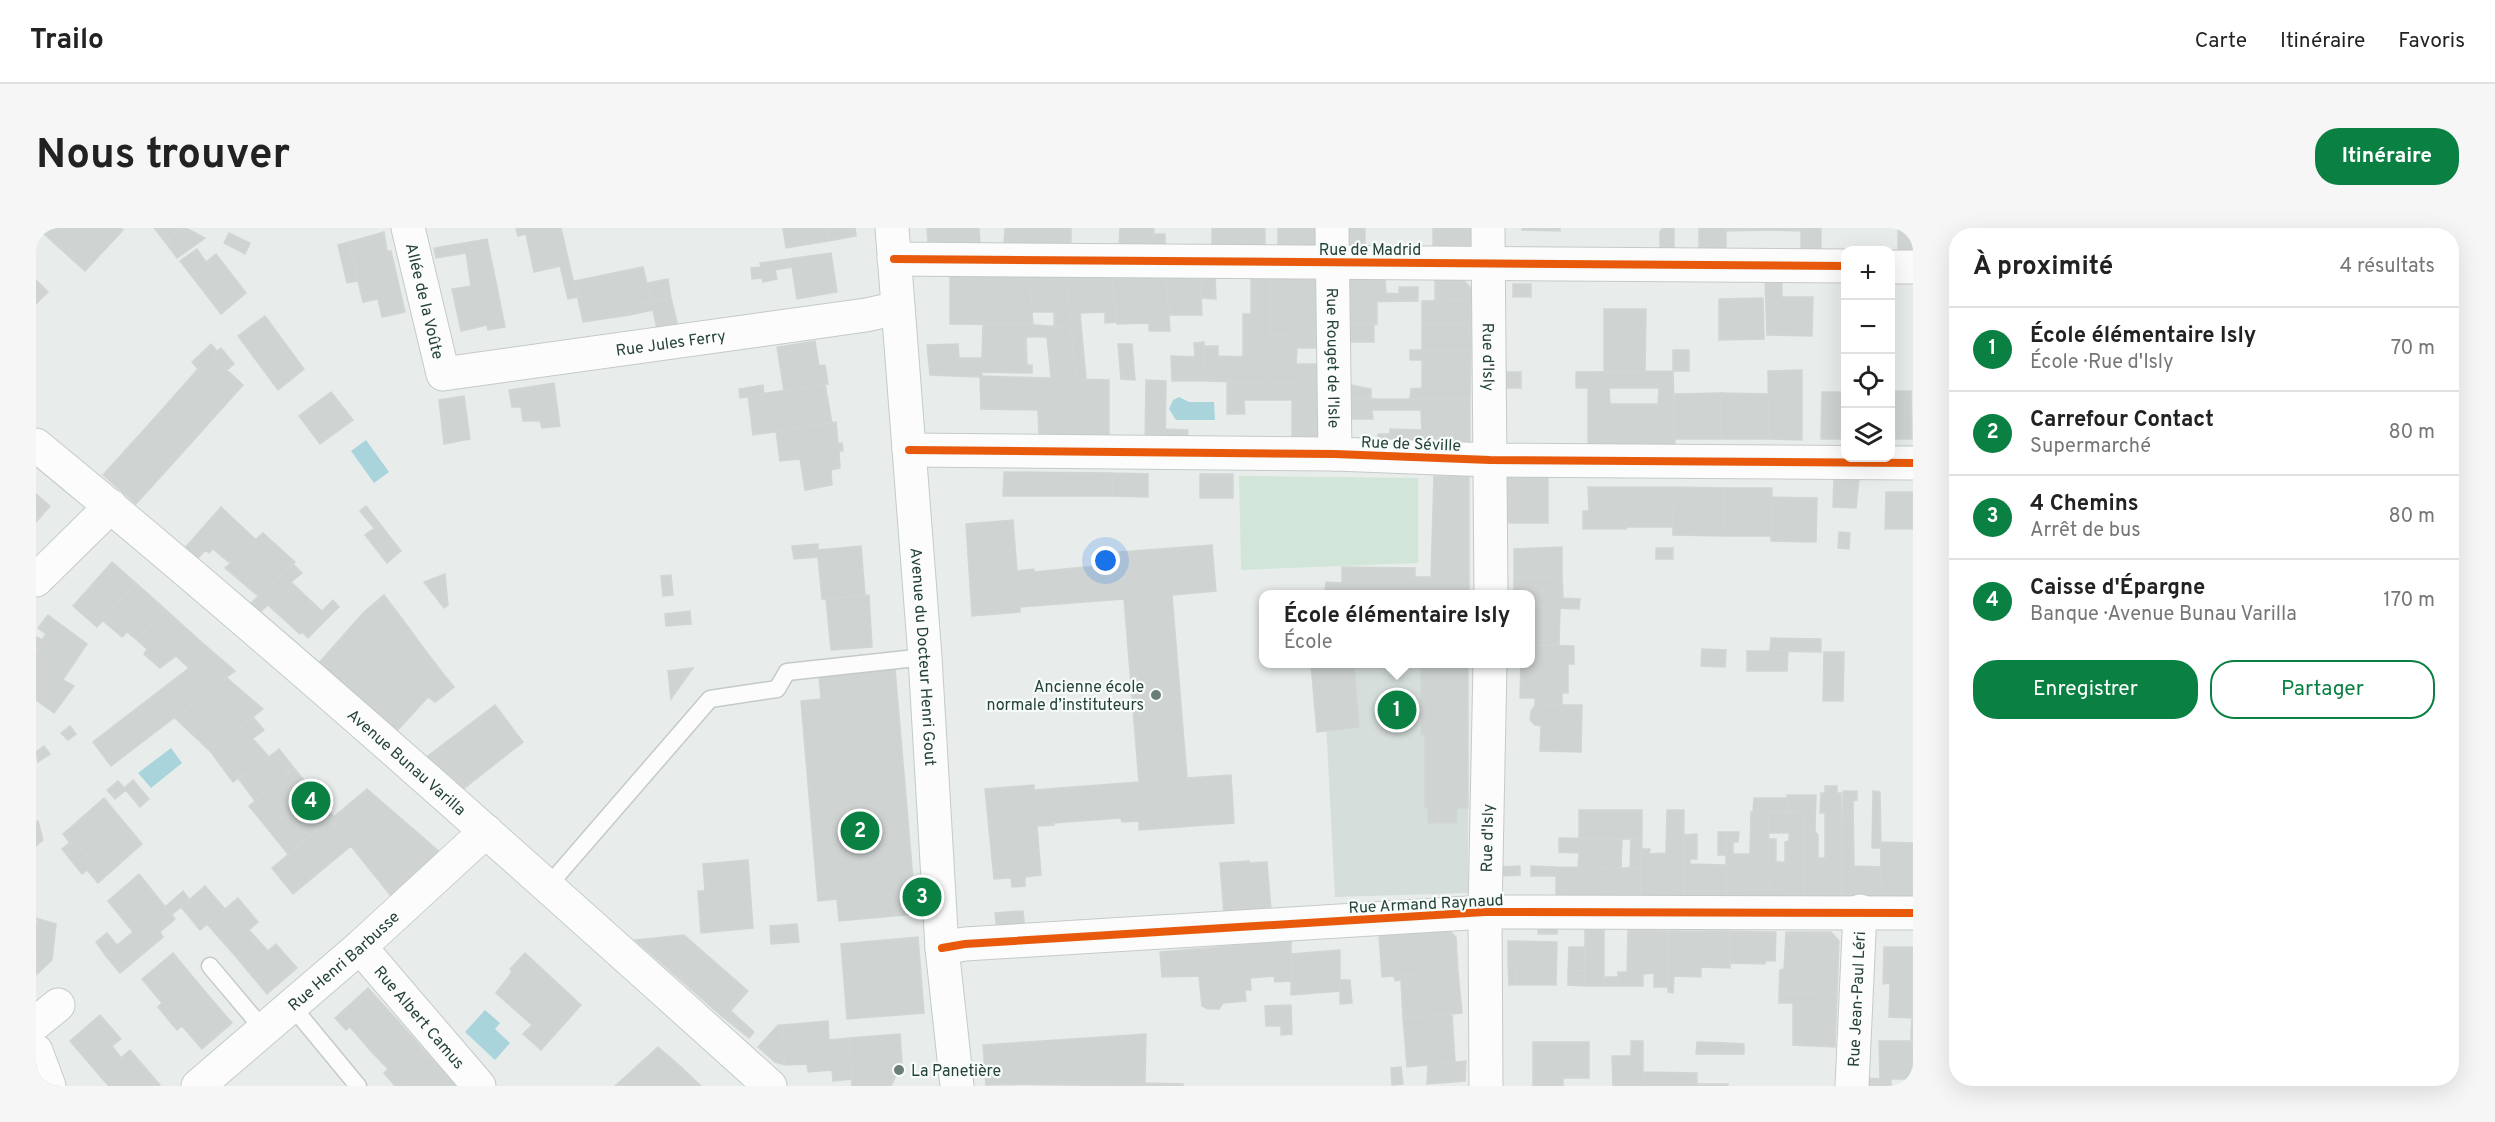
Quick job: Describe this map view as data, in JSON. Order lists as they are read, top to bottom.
{
  "streets": {
    "street": [
      "Rue de Madrid",
      "Allée de la Voûte",
      "Rue Jules Ferry",
      "Rue d'Isly",
      "Rue Rouget de l'Isle",
      "Rue de Séville",
      "Avenue du Docteur Henri Gout",
      "Avenue Bunau Varilla",
      "Rue Armand Raynaud",
      "Rue Henri Barbusse",
      "Rue Jean-Paul Léri",
      "Rue Albert Camus"
    ]
  },
  "crossings": [
    ["Rue de Madrid", "Rue d'Isly"],
    ["Rue de Madrid", "Rue Rouget de l'Isle"],
    ["Rue de Madrid", "Avenue du Docteur Henri Gout"],
    ["Allée de la Voûte", "Rue Jules Ferry"],
    ["Rue Jules Ferry", "Avenue du Docteur Henri Gout"],
    ["Rue d'Isly", "Rue de Séville"],
    ["Rue d'Isly", "Rue Armand Raynaud"],
    ["Rue Rouget de l'Isle", "Rue de Séville"],
    ["Rue de Séville", "Avenue du Docteur Henri Gout"],
    ["Avenue du Docteur Henri Gout", "Rue Armand Raynaud"],
    ["Avenue Bunau Varilla", "Rue Henri Barbusse"],
    ["Rue Armand Raynaud", "Rue Jean-Paul Léri"],
    ["Rue Henri Barbusse", "Rue Albert Camus"]
  ],
  "places": ["Ancienne école normale d’instituteurs", "La Panetière"],
  "page": {
    "header": "Trailo",
    "nav": ["Carte", "Itinéraire", "Favoris"],
    "buttons": [
      "Itinéraire",
      ["Enregistrer", "Partager"]
    ],
    "title": "Nous trouver",
    "heading": ["À proximité", "4 résultats"],
    "map_buttons": ["+", "−"],
    "list": [
      {
        "mark": "1",
        "name": "École élémentaire Isly",
        "note": "École · Rue d'Isly",
        "value": "70 m"
      },
      {
        "mark": "2",
        "name": "Carrefour Contact",
        "note": "Supermarché",
        "value": "80 m"
      },
      {
        "mark": "3",
        "name": "4 Chemins",
        "note": "Arrêt de bus",
        "value": "80 m"
      },
      {
        "mark": "4",
        "name": "Caisse d'Épargne",
        "note": "Banque · Avenue Bunau Varilla",
        "value": "170 m"
      }
    ],
    "popup": ["École élémentaire Isly", "École"],
    "pins": [
      "1",
      "4",
      "2",
      "3"
    ]
  }
}
